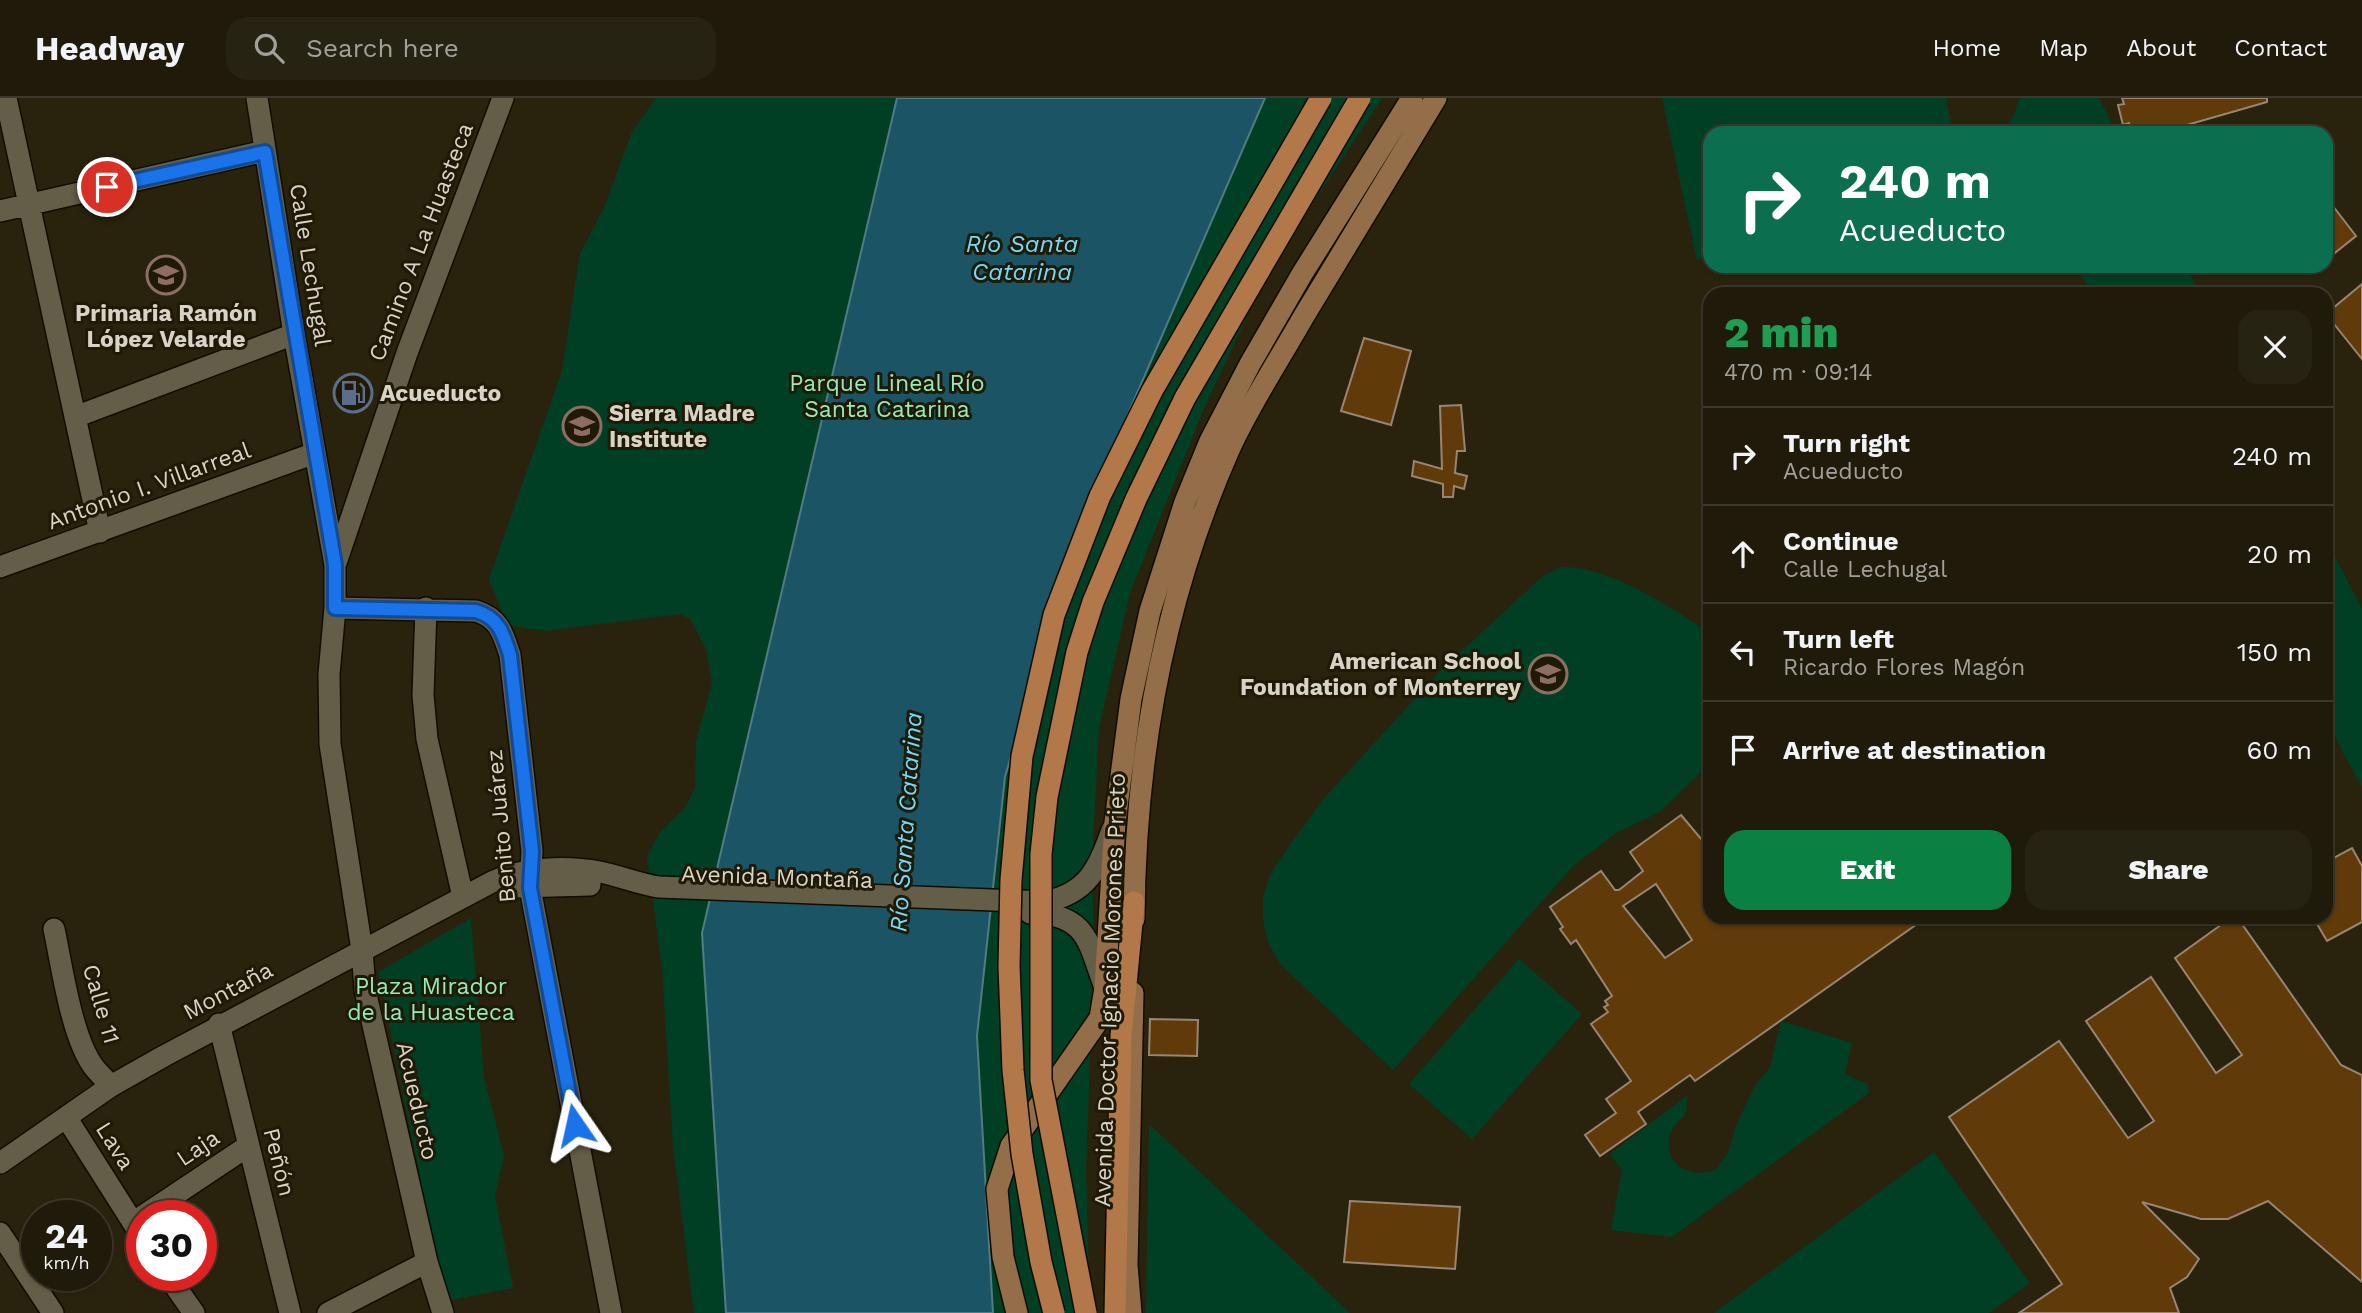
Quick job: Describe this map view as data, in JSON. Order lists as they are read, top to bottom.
{
  "streets": {
    "main road": ["Avenida Doctor Ignacio Morones Prieto"],
    "street": [
      "Camino A La Huasteca",
      "Calle Lechugal",
      "Antonio I. Villarreal",
      "Benito Juárez",
      "Avenida Montaña",
      "Montaña",
      "Calle 11",
      "Acueducto",
      "Lava",
      "Laja",
      "Peñón"
    ]
  },
  "crossings": [
    ["Camino A La Huasteca", "Calle Lechugal"],
    ["Camino A La Huasteca", "Acueducto"],
    ["Calle Lechugal", "Antonio I. Villarreal"],
    ["Calle Lechugal", "Acueducto"],
    ["Benito Juárez", "Montaña"],
    ["Benito Juárez", "Acueducto"],
    ["Avenida Montaña", "Avenida Doctor Ignacio Morones Prieto"],
    ["Avenida Montaña", "Montaña"],
    ["Montaña", "Calle 11"],
    ["Montaña", "Acueducto"],
    ["Montaña", "Lava"],
    ["Montaña", "Peñón"],
    ["Laja", "Peñón"]
  ],
  "water": ["Río Santa Catarina"],
  "parks": ["Parque Lineal Río Santa Catarina", "Plaza Mirador de la Huasteca"],
  "places": {
    "school or university": ["Primaria Ramón López Velarde", "Sierra Madre Institute", "American School Foundation of Monterrey"],
    "fuel station": ["Acueducto"]
  },
  "page": {
    "header": "Headway",
    "search": "Search here",
    "nav": [
      "Home",
      "Map",
      "About",
      "Contact"
    ],
    "turn": ["240 m", "Acueducto"],
    "heading": ["2 min", "470 m · 09:14"],
    "list": [
      {
        "name": "Turn right",
        "note": "Acueducto",
        "value": "240 m"
      },
      {
        "name": "Continue",
        "note": "Calle Lechugal",
        "value": "20 m"
      },
      {
        "name": "Turn left",
        "note": "Ricardo Flores Magón",
        "value": "150 m"
      },
      {
        "name": "Arrive at destination",
        "value": "60 m"
      }
    ],
    "buttons": ["Exit", "Share"],
    "speed": "24 km/h",
    "limit": "30"
  }
}
